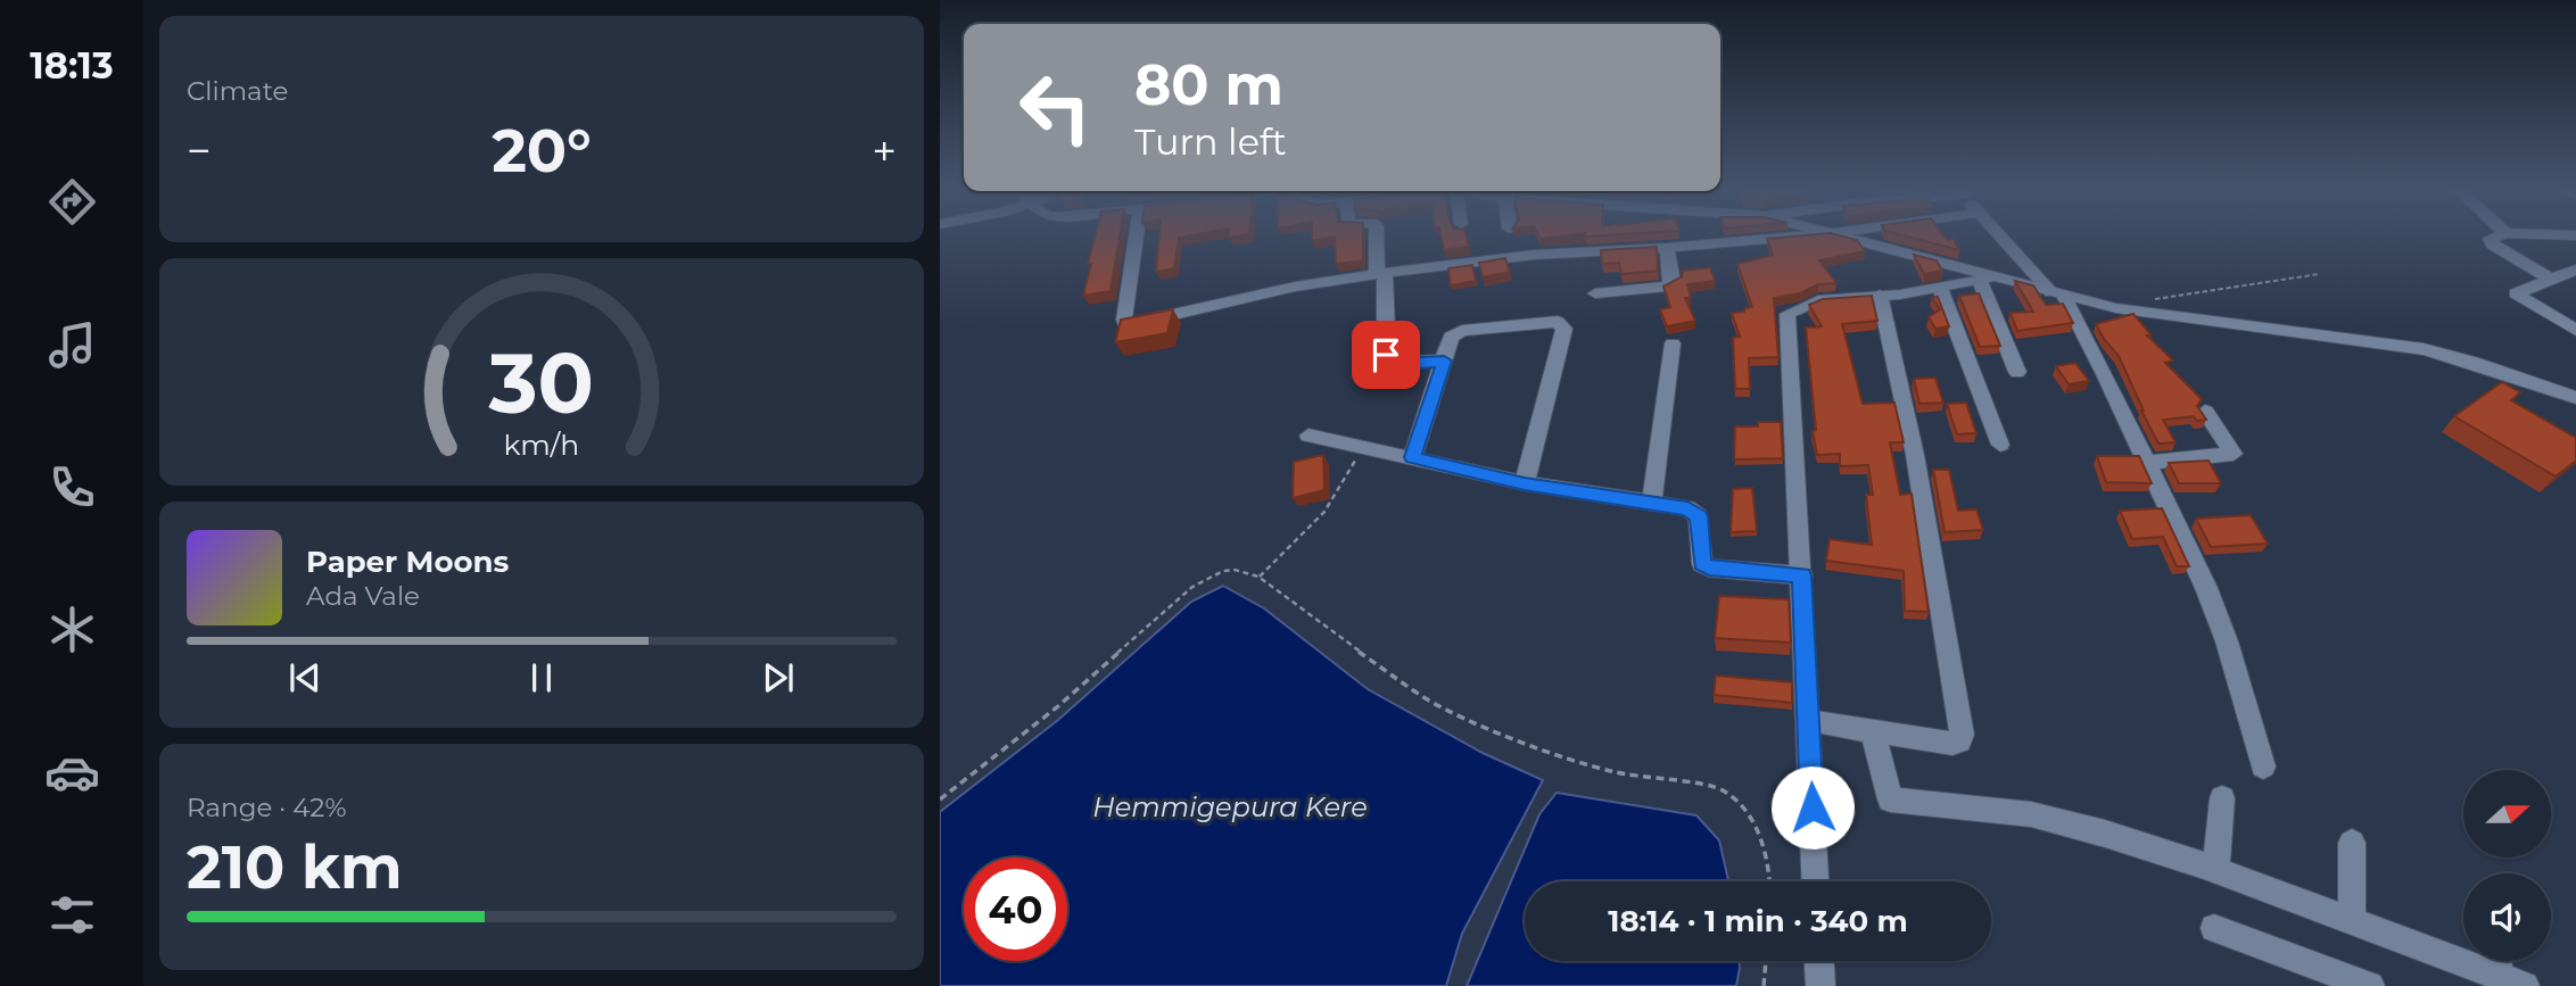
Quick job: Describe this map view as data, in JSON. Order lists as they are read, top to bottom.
{
  "water": ["Hemmigepura Kere"],
  "north": "right",
  "page": {
    "tabs": "18:13",
    "tile": [
      "Climate",
      ["Range · 42%", "210 km"]
    ],
    "turn": ["80 m", "Turn left"],
    "heat": ["−", "20°", "+"],
    "song": ["Paper Moons", "Ada Vale"],
    "limit": "40",
    "trip": "18:14 · 1 min · 340 m",
    "gauge": ["30", "km/h"]
  }
}
